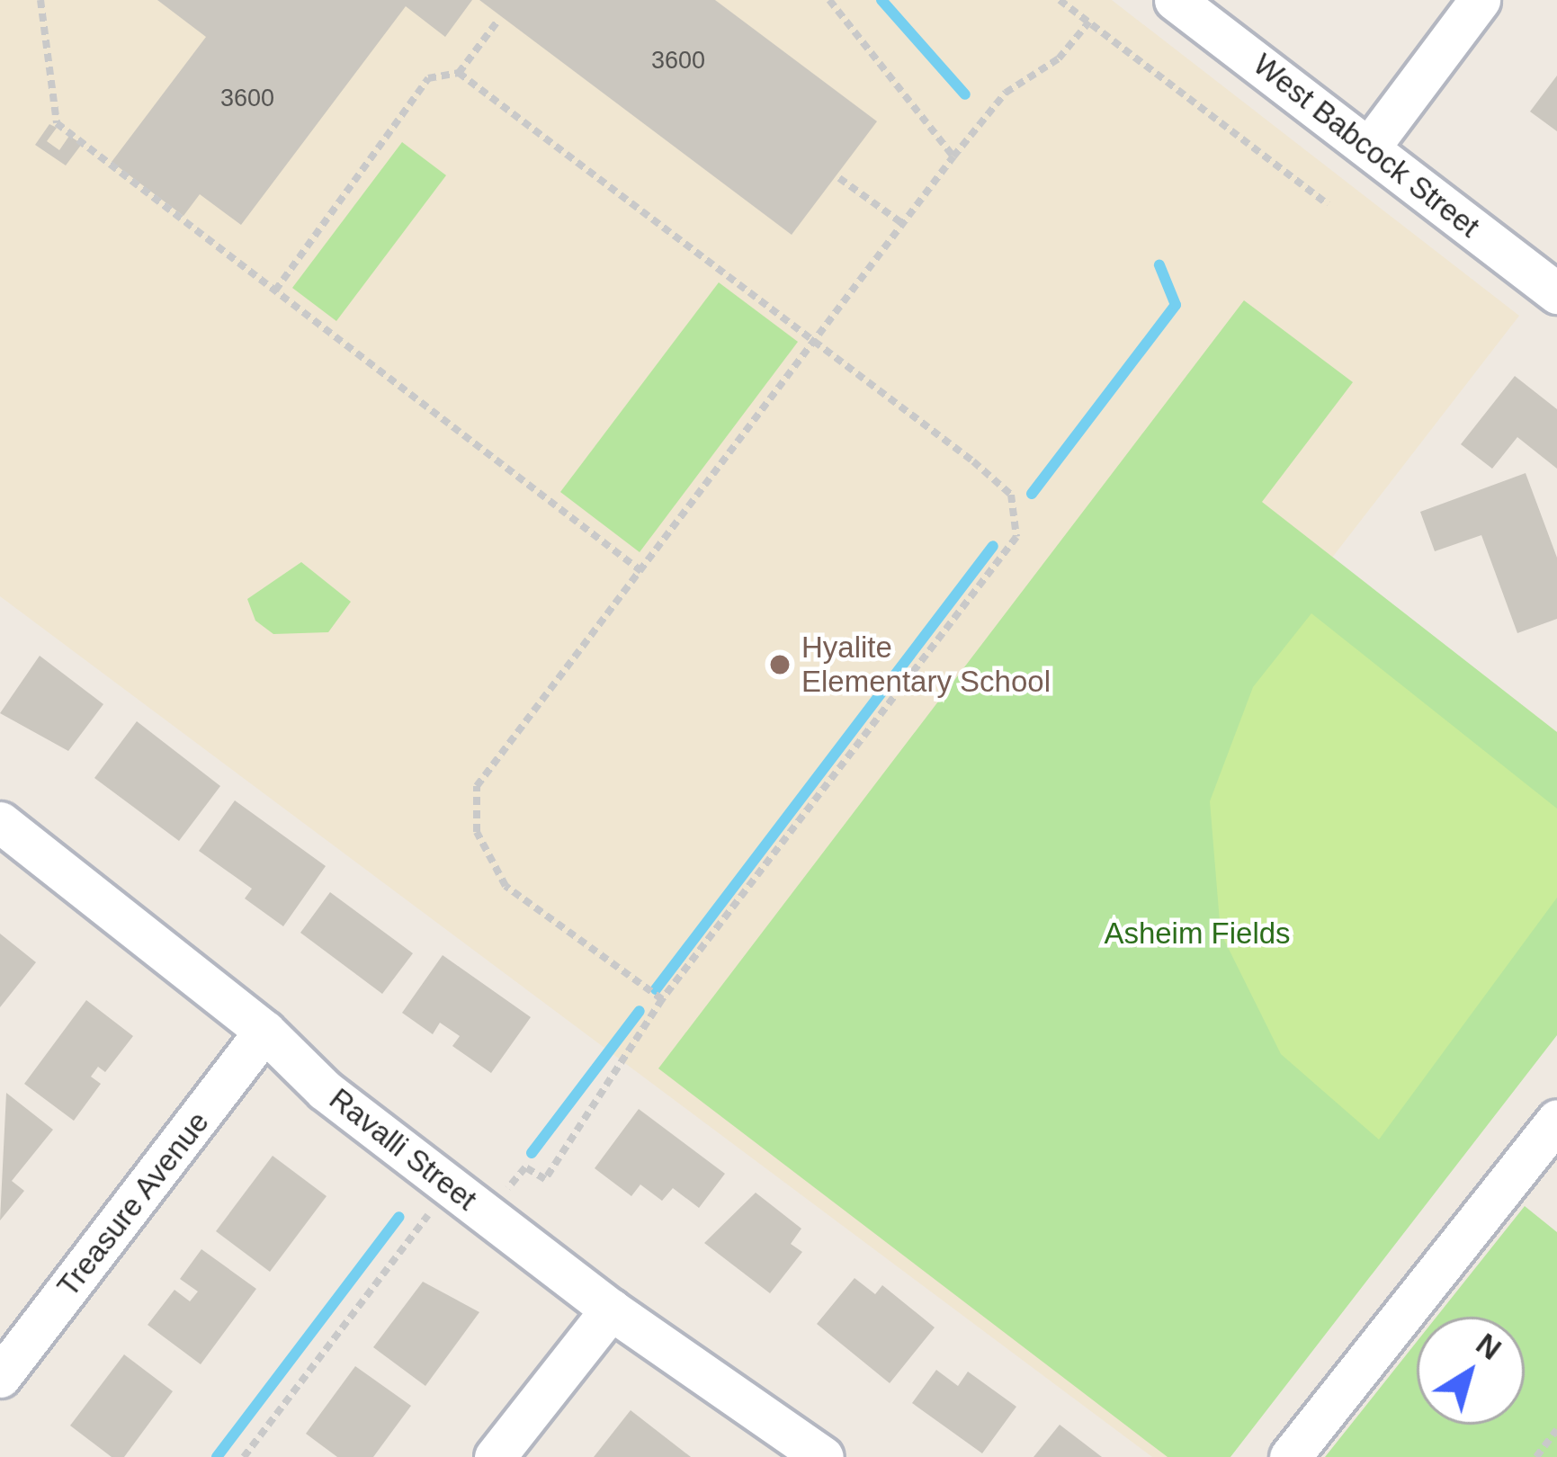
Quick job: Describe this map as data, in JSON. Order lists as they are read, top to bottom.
{
  "streets": {
    "street": ["West Babcock Street", "Ravalli Street", "Treasure Avenue"]
  },
  "crossings": [
    ["Ravalli Street", "Treasure Avenue"]
  ],
  "parks": ["Asheim Fields"],
  "places": ["Hyalite Elementary School"],
  "house_numbers": ["3600", "3600"],
  "north": "top right"
}
